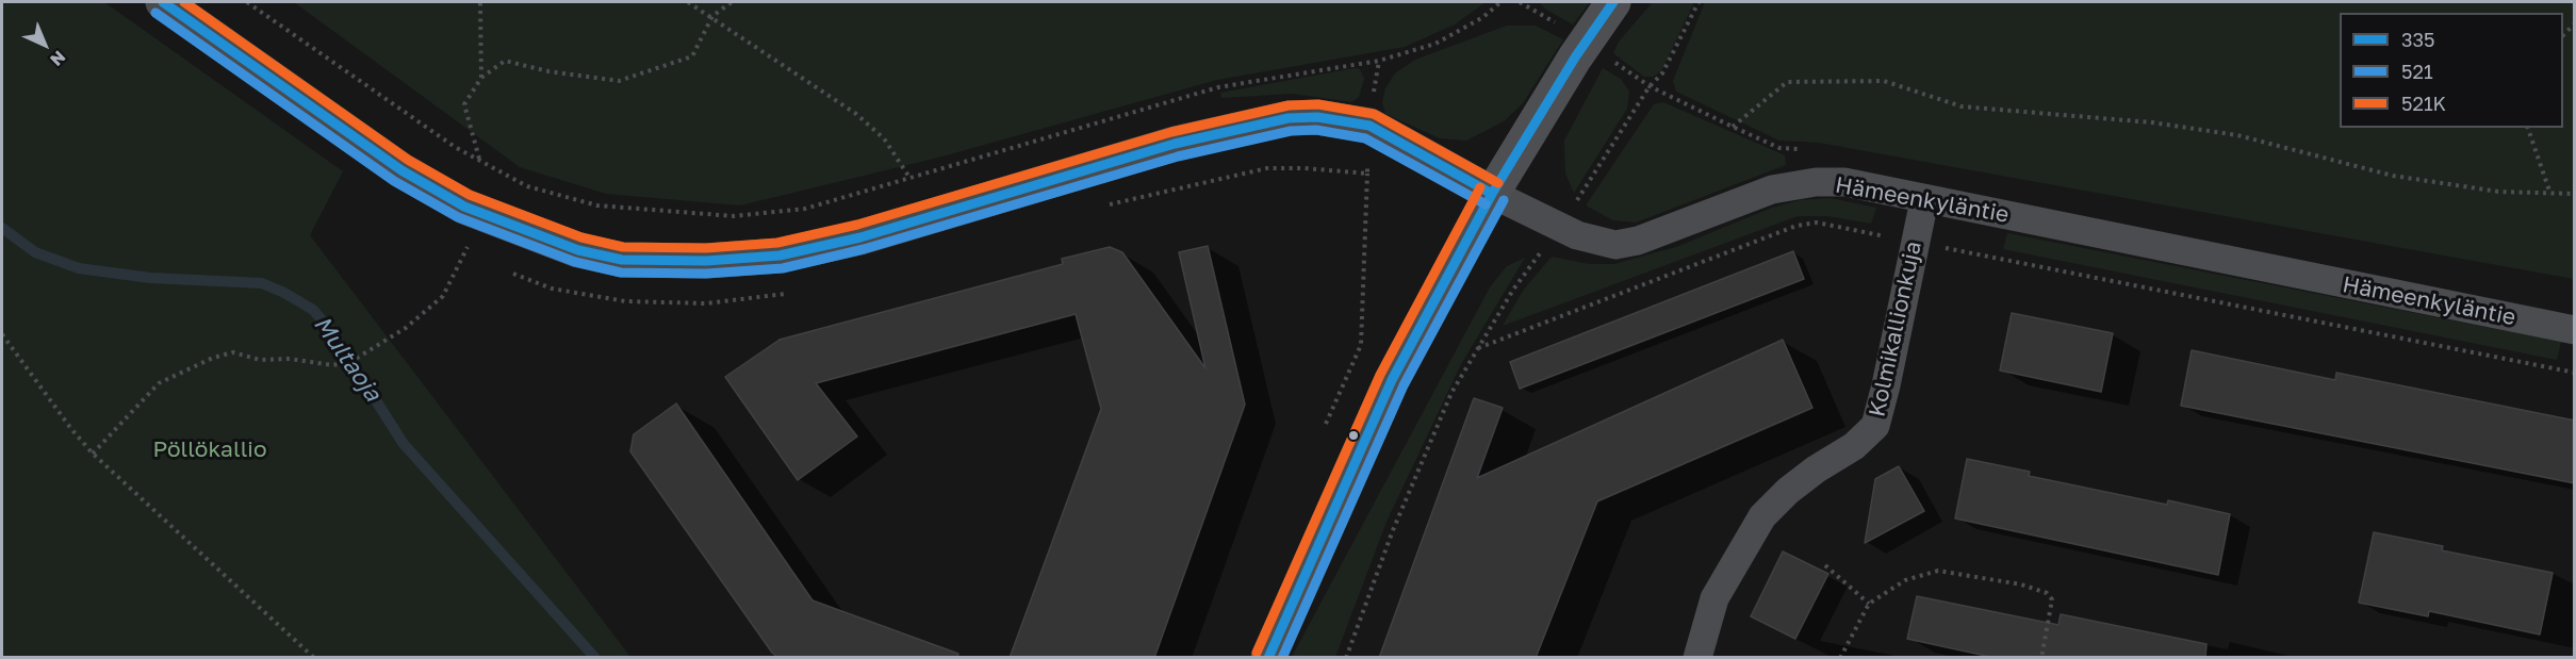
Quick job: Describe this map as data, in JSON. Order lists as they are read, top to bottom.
{
  "streets": {
    "street": ["Hämeenkyläntie", "Kolmikallionkuja"]
  },
  "crossings": [
    ["Hämeenkyläntie", "Kolmikallionkuja"]
  ],
  "water": ["Multaoja"],
  "parks": ["Pöllökallio"],
  "lines": ["transit line 335", "transit line 521K", "transit line 521"],
  "legend": ["335", "521", "521K"],
  "north": "bottom right"
}
